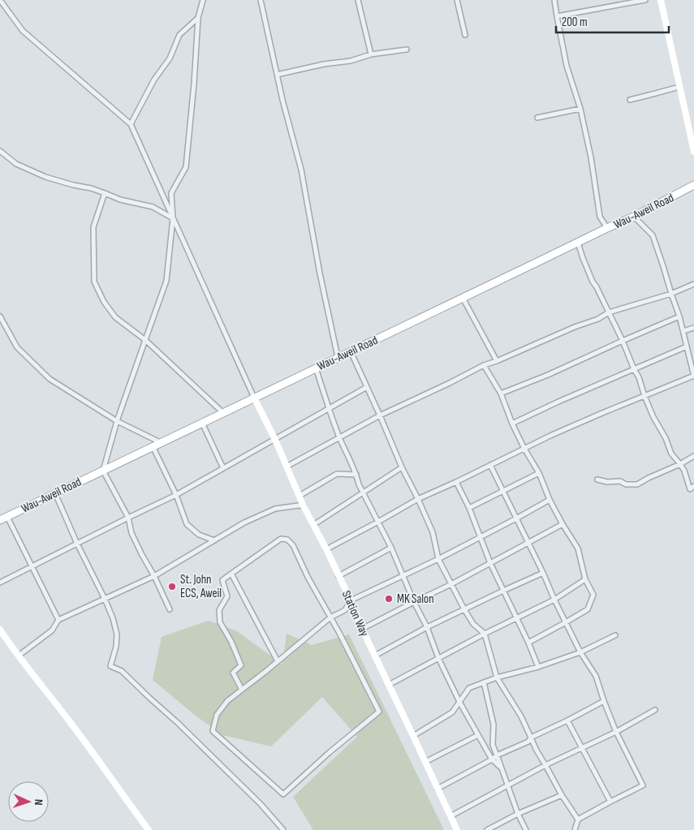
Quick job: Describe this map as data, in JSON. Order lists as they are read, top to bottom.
{
  "streets": {
    "main road": ["Wau-Aweil Road", "Station Way"]
  },
  "crossings": [
    ["Wau-Aweil Road", "Station Way"]
  ],
  "places": ["St. John ECS, Aweil", "MK Salon"],
  "scale_bar": "200 m",
  "north": "right"
}
